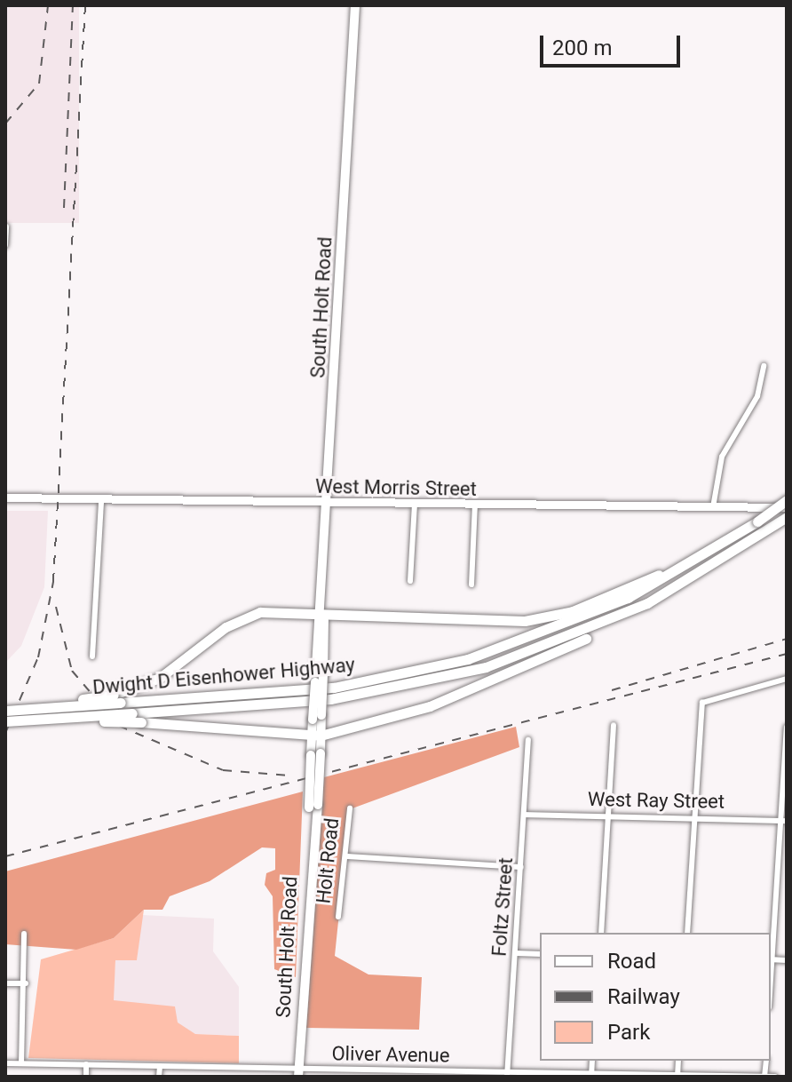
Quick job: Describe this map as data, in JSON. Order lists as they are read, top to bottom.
{
  "streets": {
    "highway": ["Dwight D Eisenhower Highway"],
    "main road": ["South Holt Road", "West Morris Street"],
    "street": [
      "West Ray Street",
      "Holt Road",
      "Foltz Street",
      "Oliver Avenue"
    ]
  },
  "crossings": [
    ["South Holt Road", "West Morris Street"],
    ["South Holt Road", "Oliver Avenue"],
    ["West Ray Street", "Foltz Street"],
    ["Foltz Street", "Oliver Avenue"]
  ],
  "legend": ["Road", "Railway", "Park"],
  "scale_bar": "200 m"
}
